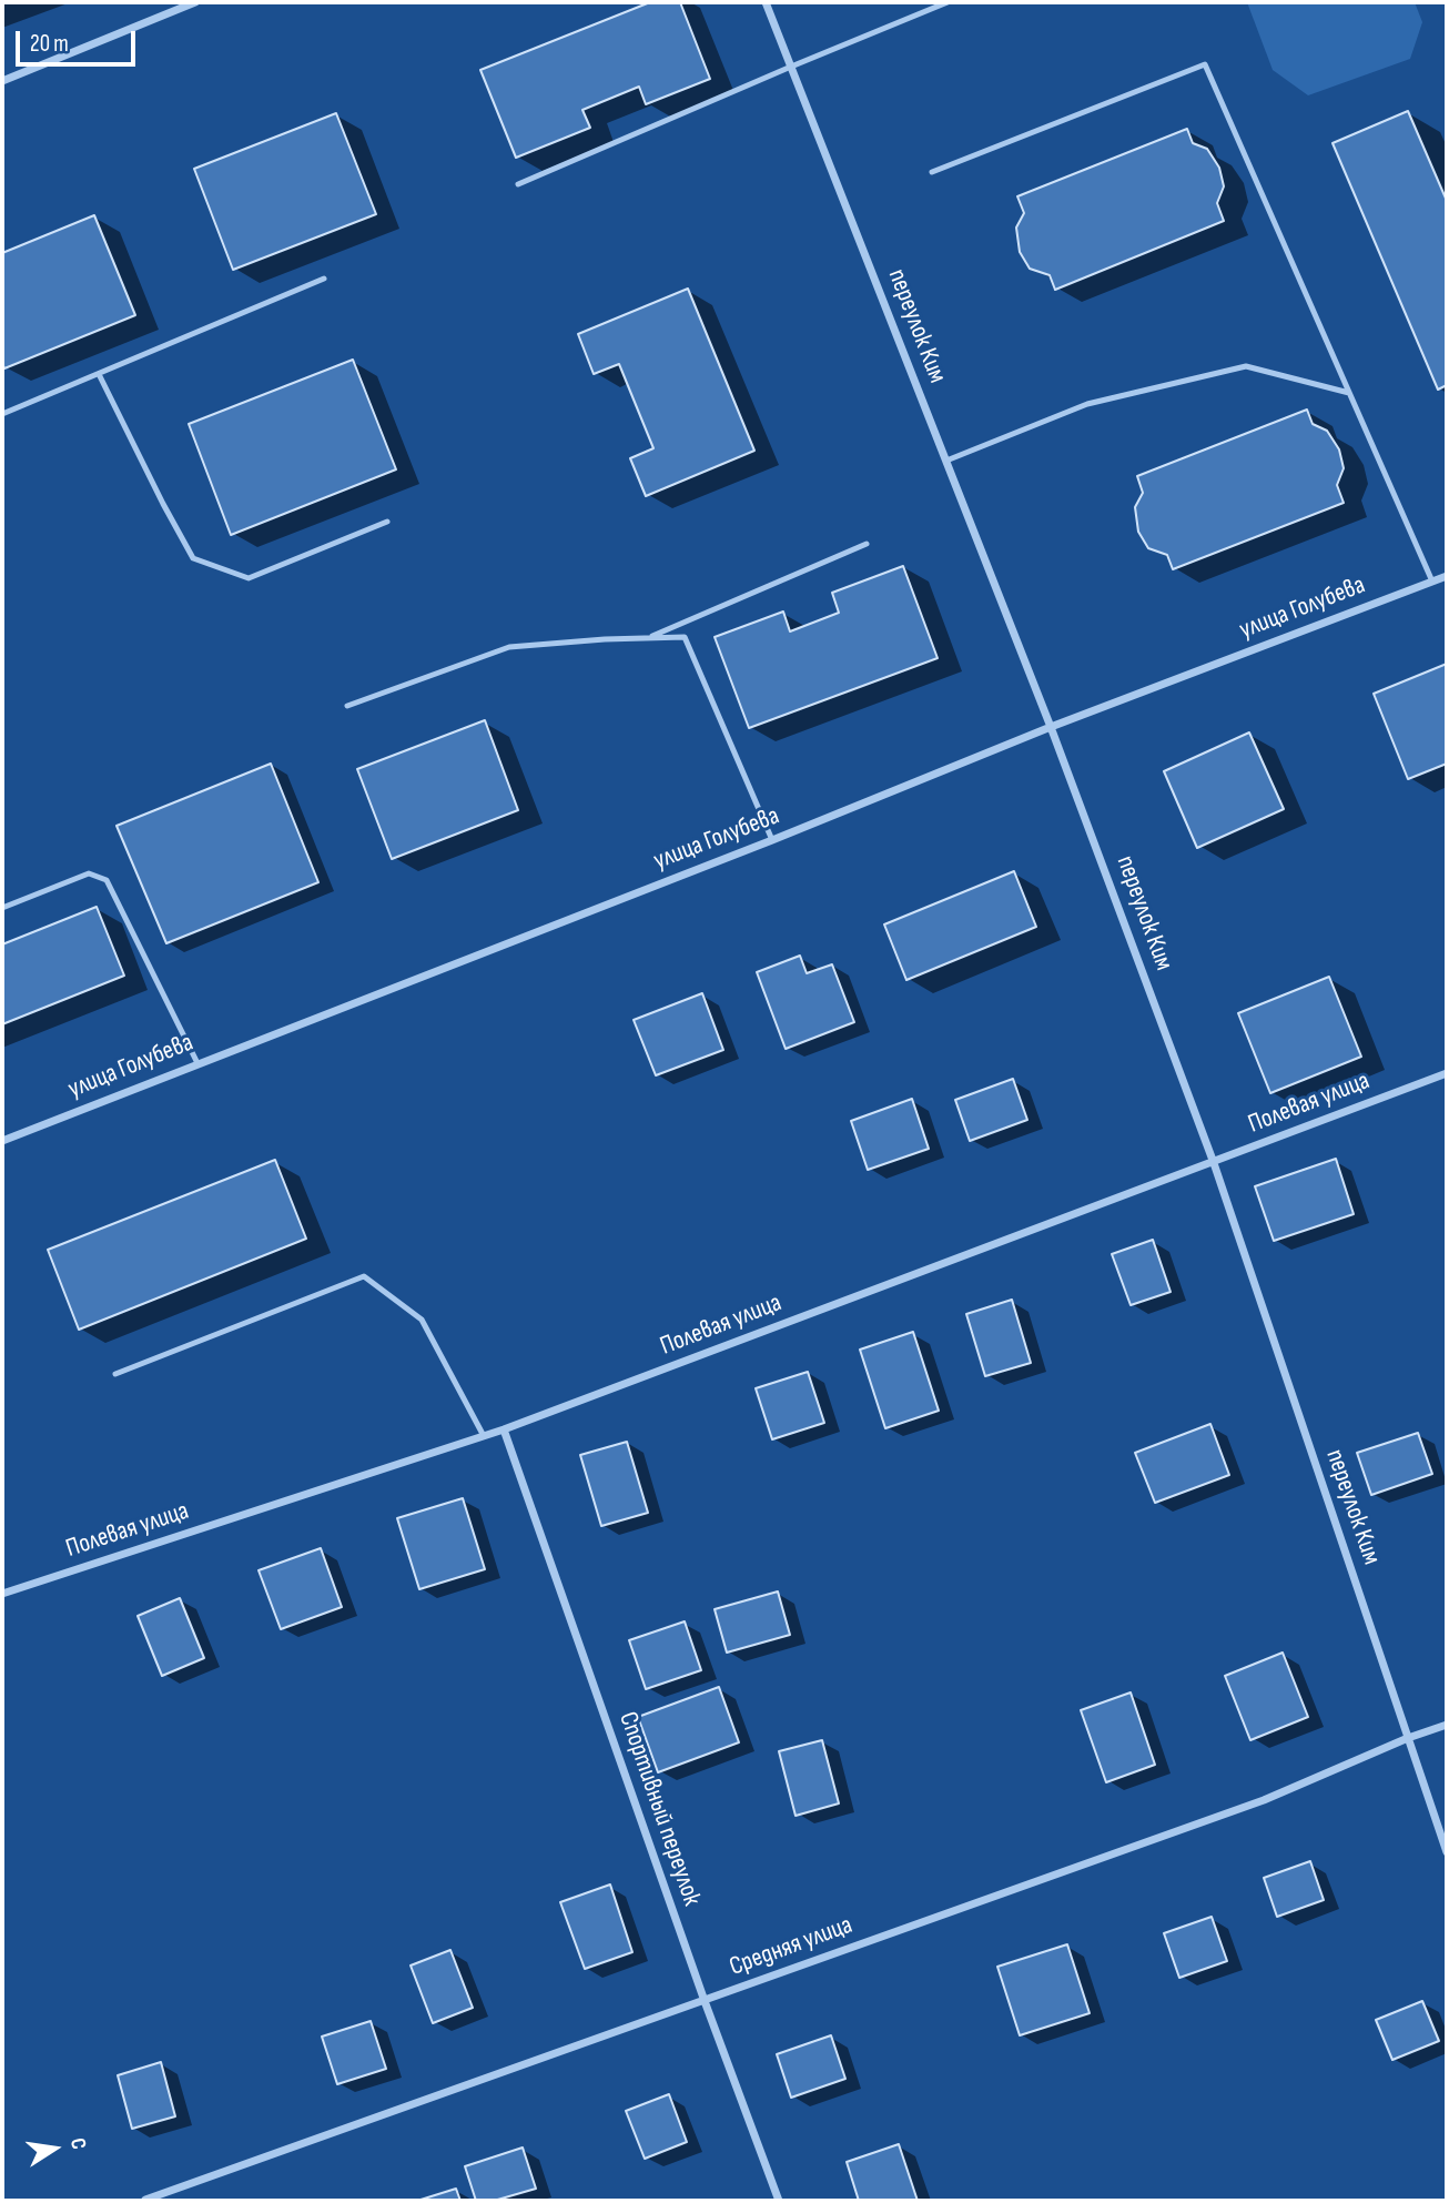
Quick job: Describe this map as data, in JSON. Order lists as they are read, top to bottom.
{
  "streets": {
    "street": [
      "переулок Ким",
      "улица Голубева",
      "Полевая улица",
      "Спортивный переулок",
      "Средняя улица"
    ]
  },
  "crossings": [
    ["переулок Ким", "улица Голубева"],
    ["переулок Ким", "Полевая улица"],
    ["переулок Ким", "Средняя улица"],
    ["Полевая улица", "Спортивный переулок"],
    ["Спортивный переулок", "Средняя улица"]
  ],
  "scale_bar": "20 m",
  "north": "right"
}
